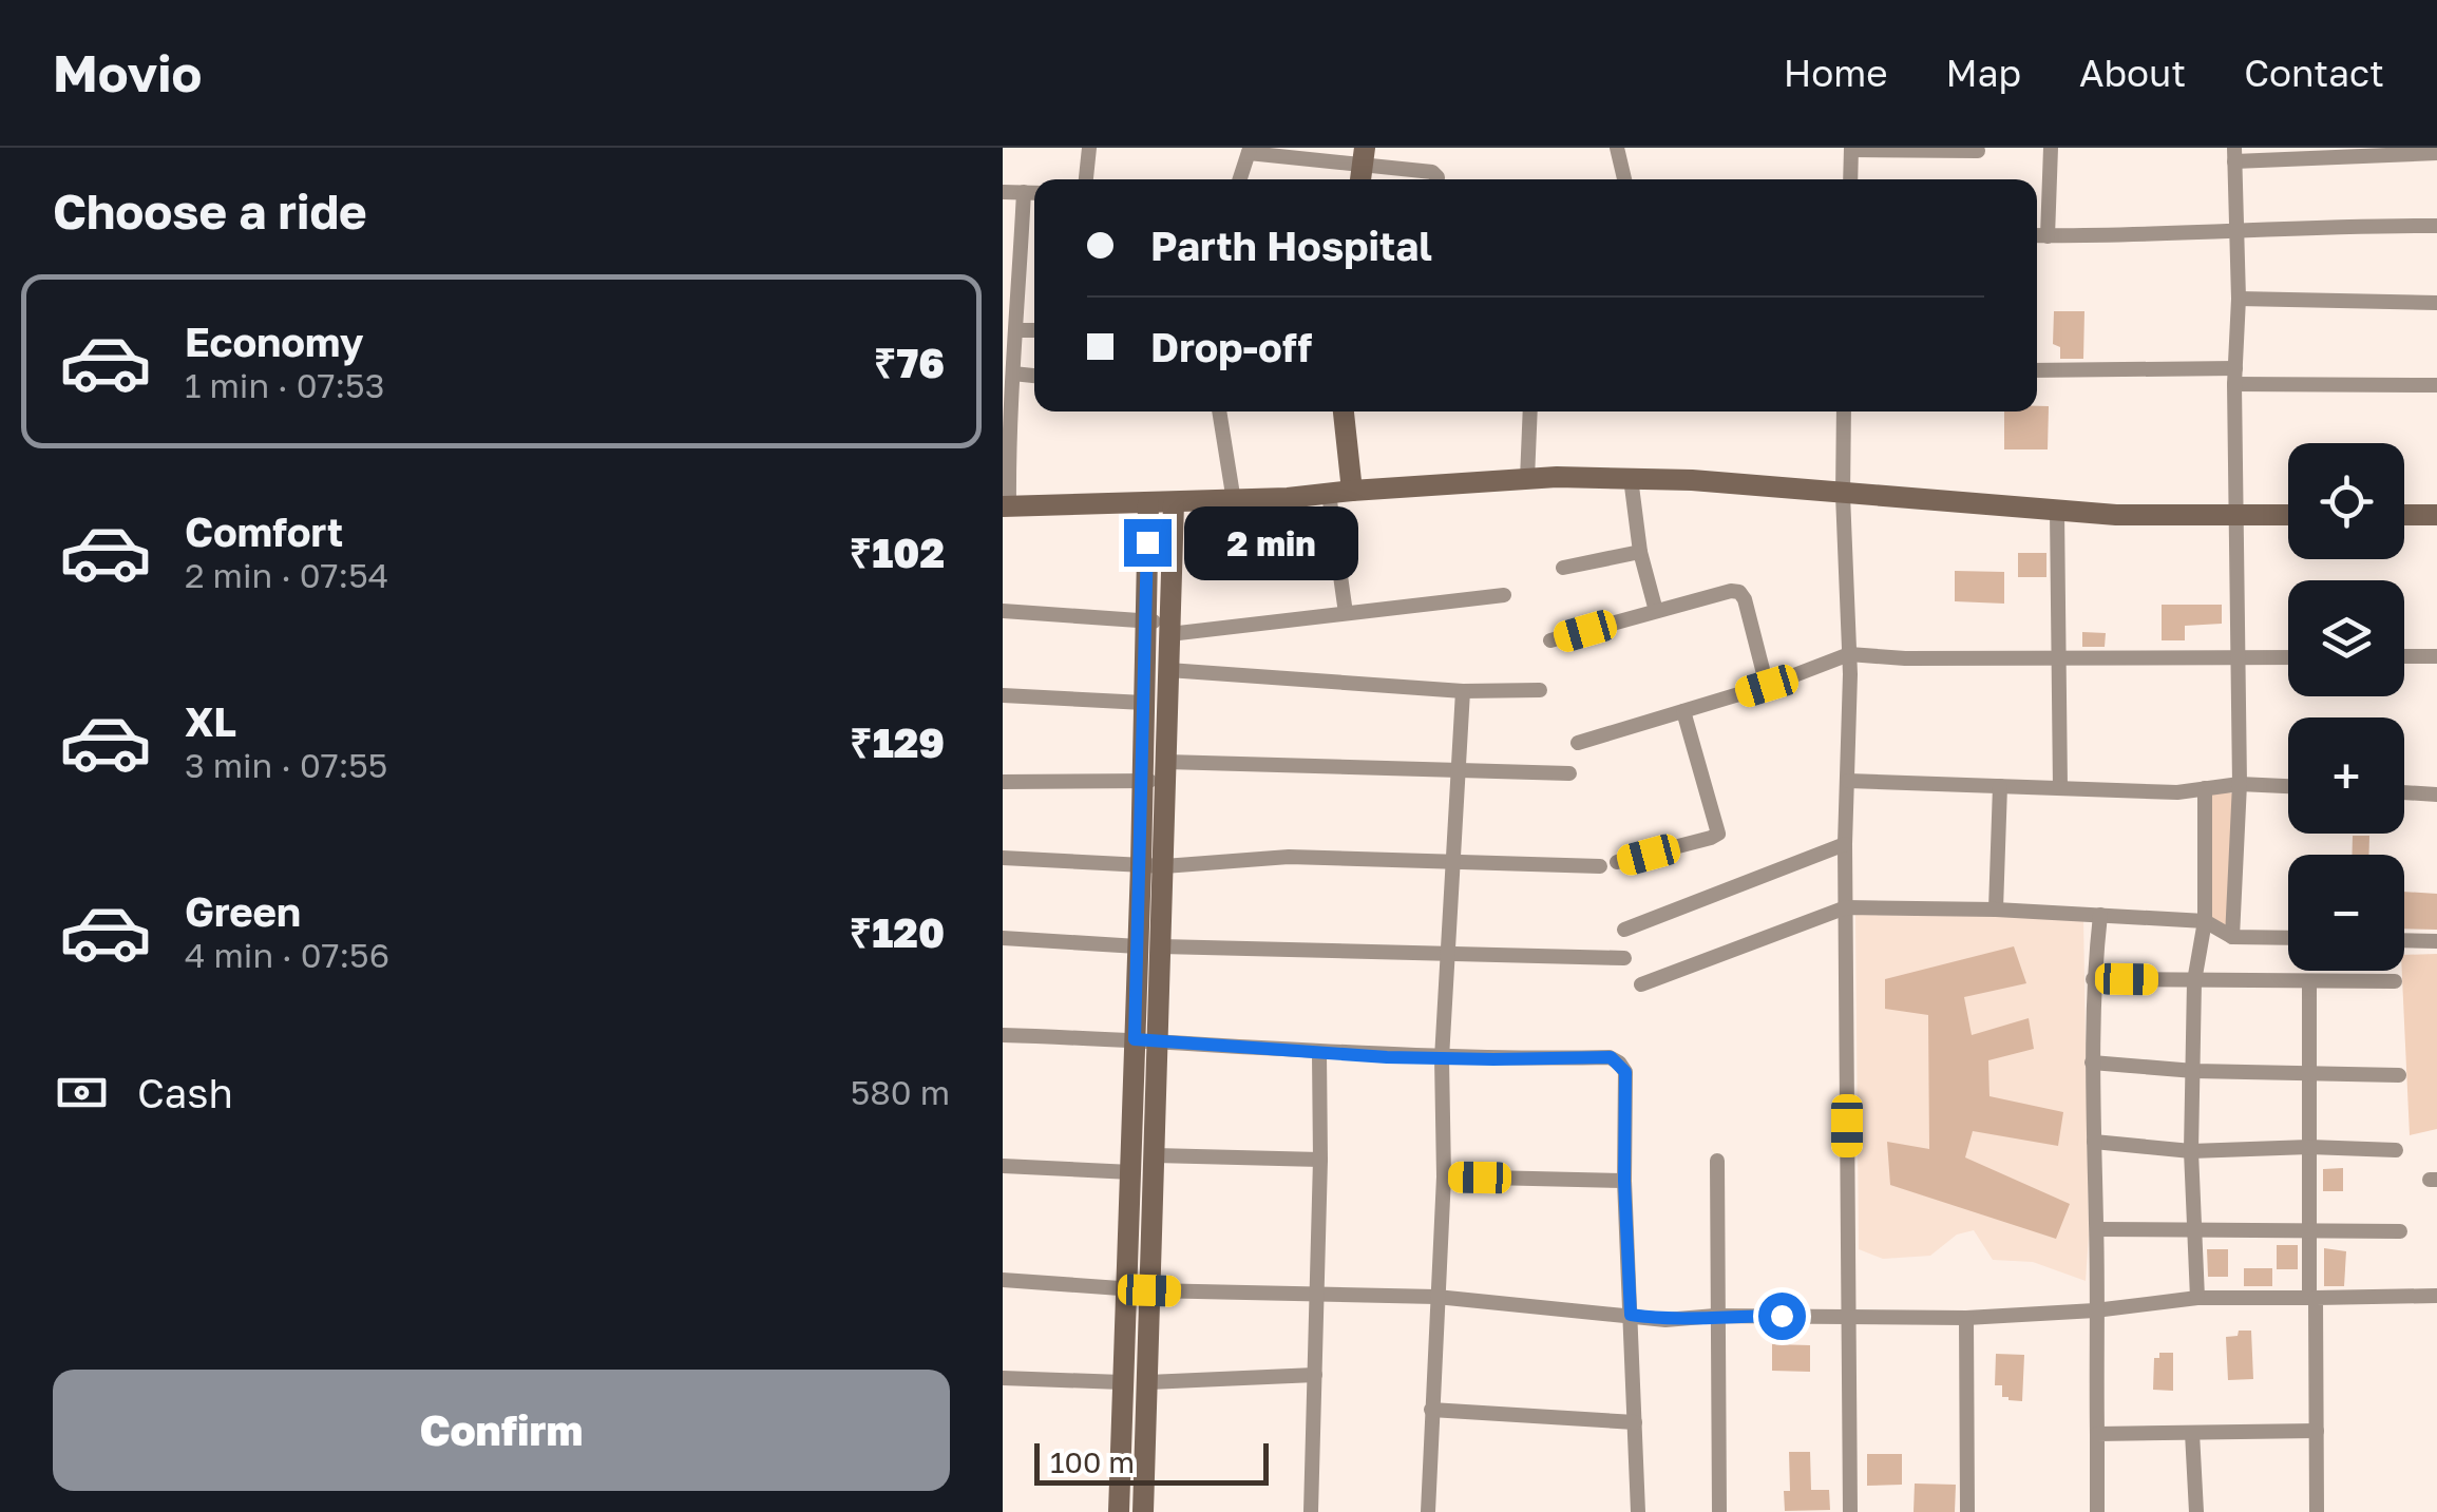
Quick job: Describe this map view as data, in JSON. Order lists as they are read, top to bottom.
{
  "scale_bar": "100 m",
  "page": {
    "header": "Movio",
    "nav": [
      "Home",
      "Map",
      "About",
      "Contact"
    ],
    "heading": "Choose a ride",
    "banner": ["Parth Hospital", "Drop-off"],
    "list": [
      {
        "name": "Economy",
        "note": "1 min · 07:53",
        "value": "₹76"
      },
      {
        "name": "Comfort",
        "note": "2 min · 07:54",
        "value": "₹102"
      },
      {
        "name": "XL",
        "note": "3 min · 07:55",
        "value": "₹129"
      },
      {
        "name": "Green",
        "note": "4 min · 07:56",
        "value": "₹120"
      }
    ],
    "map_buttons": ["+", "−"],
    "bubble": "2 min",
    "pay": ["Cash", "580 m"],
    "buttons": "Confirm",
    "scale": "100 m"
  }
}
